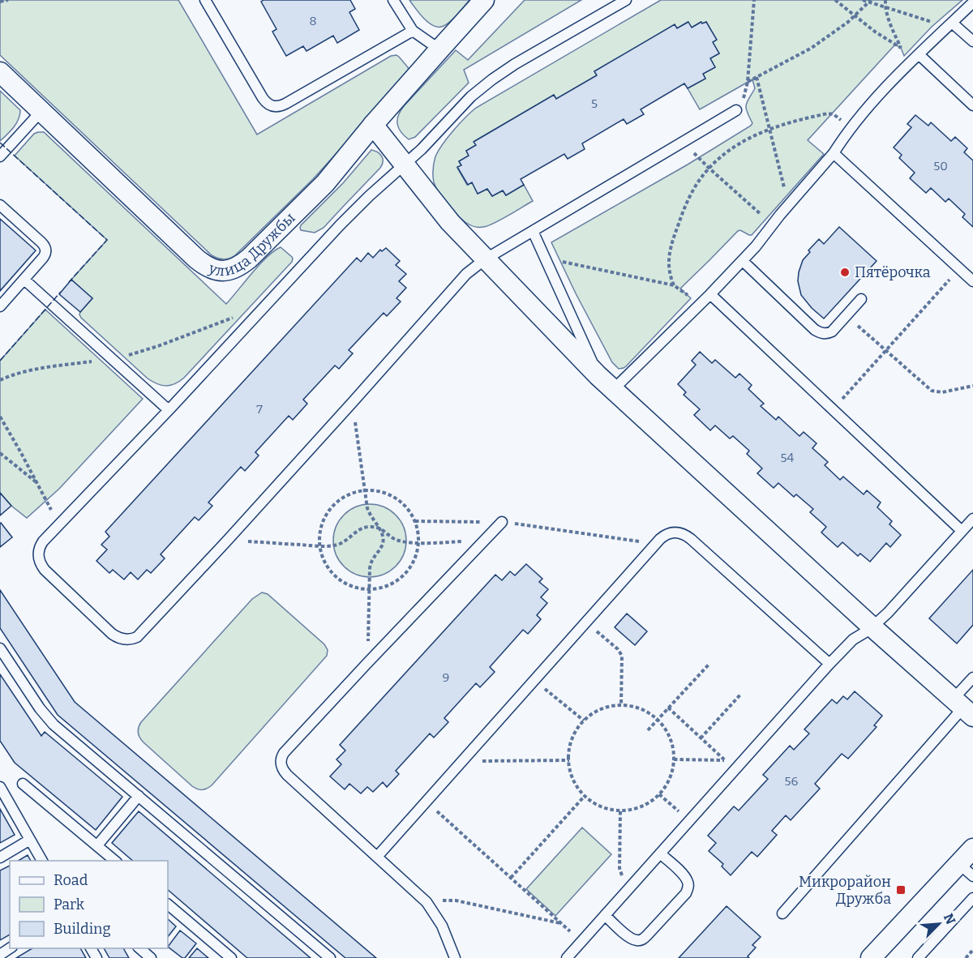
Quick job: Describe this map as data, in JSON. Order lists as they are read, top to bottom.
{
  "streets": {
    "street": ["улица Дружбы"]
  },
  "places": {
    "other": ["Пятёрочка"],
    "transit": ["Микрорайон Дружба"]
  },
  "house_numbers": [
    "8",
    "5",
    "50",
    "7",
    "54",
    "9",
    "56"
  ],
  "legend": ["Road", "Park", "Building"],
  "north": "top right"
}
